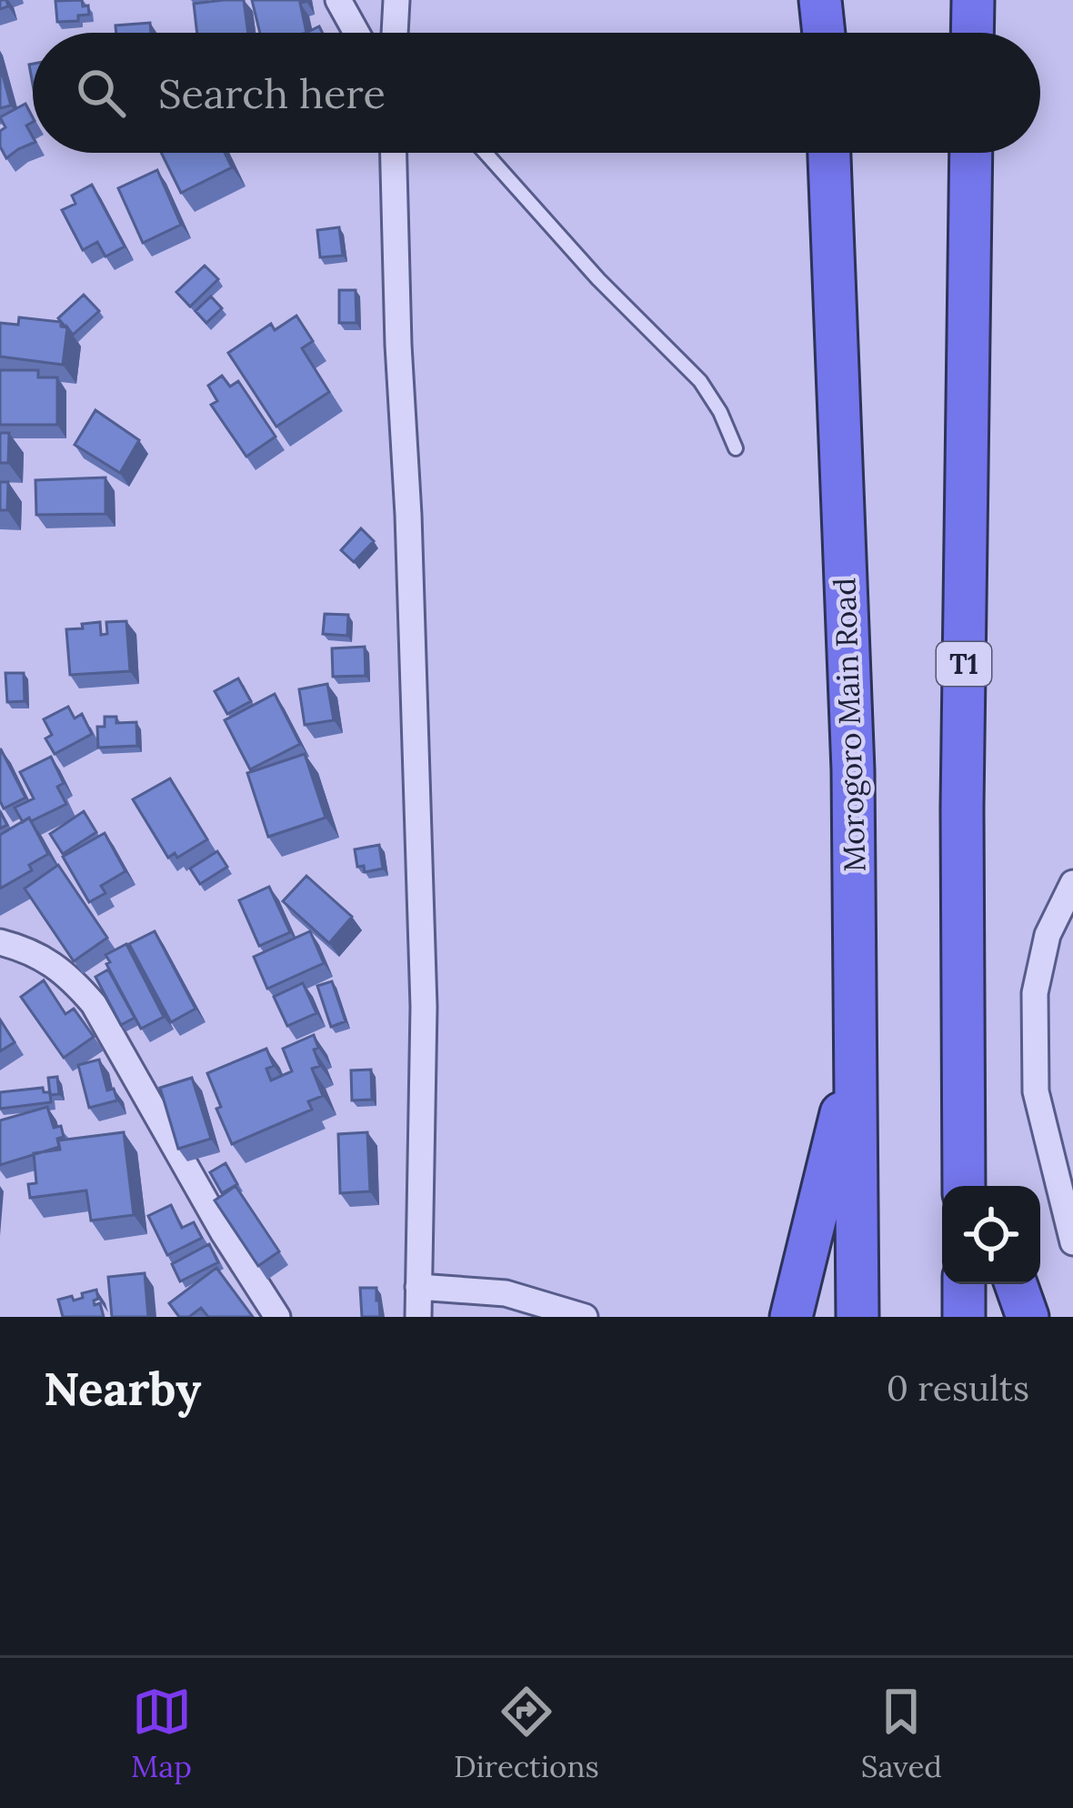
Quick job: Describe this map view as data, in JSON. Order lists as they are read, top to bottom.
{
  "streets": {
    "highway": ["T1", "Morogoro Main Road"]
  },
  "page": {
    "search": "Search here",
    "heading": ["Nearby", "0 results"],
    "nav": ["Map", "Directions", "Saved"]
  }
}
